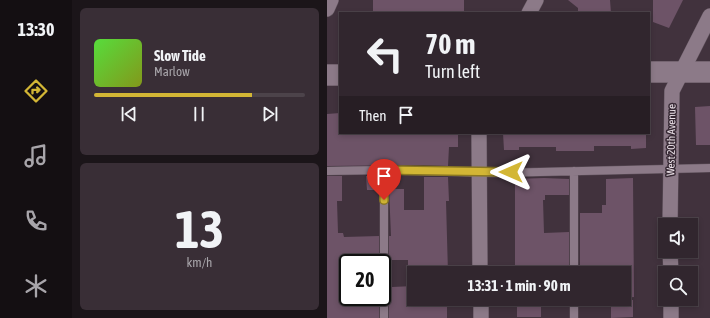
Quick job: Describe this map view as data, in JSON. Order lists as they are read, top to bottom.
{
  "streets": {
    "street": ["West 20th Avenue"]
  },
  "page": {
    "tabs": "13:30",
    "turn": ["70 m", "Turn left"],
    "song": ["Slow Tide", "Marlow"],
    "then": "Then",
    "tile": ["13", "km/h"],
    "limit": "20",
    "trip": "13:31 · 1 min · 90 m"
  }
}
